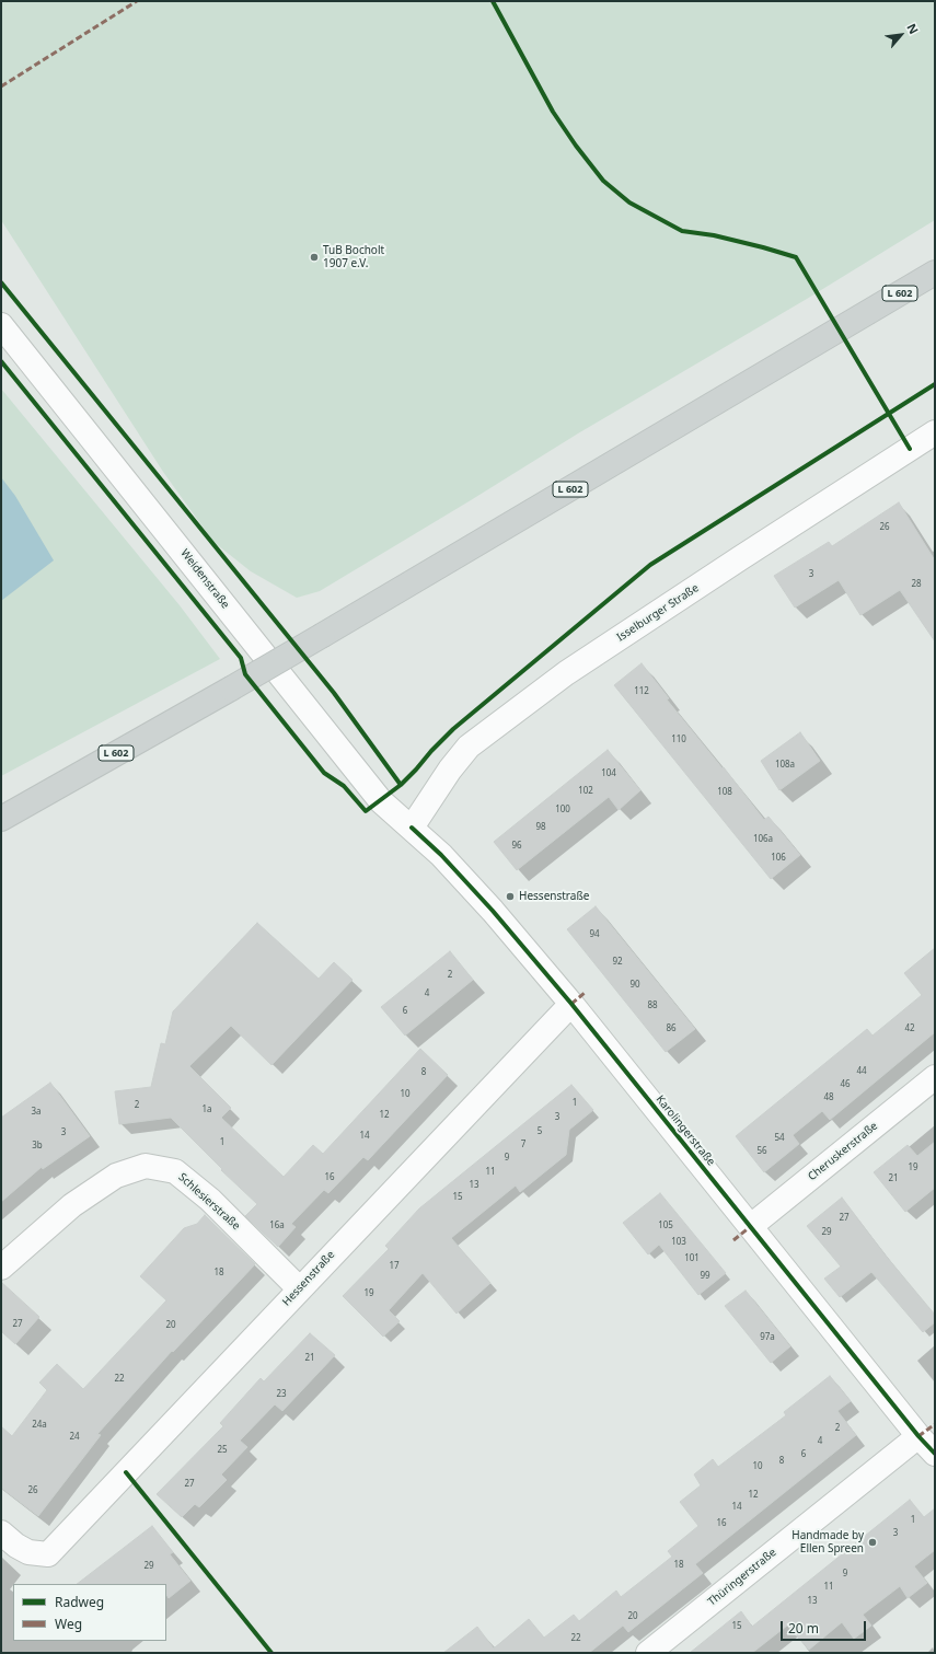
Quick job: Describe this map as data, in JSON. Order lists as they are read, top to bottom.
{
  "streets": {
    "main road": ["L 602"],
    "street": [
      "Weidenstraße",
      "Isselburger Straße",
      "Karolingerstraße",
      "Cheruskerstraße",
      "Schlesierstraße",
      "Hessenstraße",
      "Thüringerstraße"
    ]
  },
  "crossings": [
    ["Weidenstraße", "Isselburger Straße"],
    ["Weidenstraße", "Karolingerstraße"],
    ["Isselburger Straße", "Karolingerstraße"],
    ["Karolingerstraße", "Cheruskerstraße"],
    ["Karolingerstraße", "Hessenstraße"],
    ["Karolingerstraße", "Thüringerstraße"],
    ["Schlesierstraße", "Hessenstraße"]
  ],
  "places": ["TuB Bocholt 1907 e.V.", "Hessenstraße", "Handmade by Ellen Spreen"],
  "house_numbers": [
    "26",
    "3",
    "28",
    "112",
    "110",
    "108a",
    "104",
    "102",
    "108",
    "100",
    "98",
    "106a",
    "96",
    "106",
    "94",
    "92",
    "2",
    "90",
    "4",
    "88",
    "6",
    "86",
    "42",
    "44",
    "8",
    "46",
    "10",
    "48",
    "1",
    "2",
    "1a",
    "3a",
    "12",
    "3",
    "5",
    "3",
    "14",
    "54",
    "1",
    "7",
    "3b",
    "56",
    "9",
    "19",
    "11",
    "16",
    "21",
    "13",
    "15",
    "27",
    "16a",
    "105",
    "29",
    "103",
    "101",
    "17",
    "18",
    "99",
    "19",
    "27",
    "20",
    "97a",
    "21",
    "22",
    "23",
    "24a",
    "2",
    "24",
    "4",
    "25",
    "6",
    "8",
    "10",
    "27",
    "26",
    "12",
    "14",
    "1",
    "16",
    "3",
    "18",
    "29",
    "9",
    "11",
    "13",
    "20",
    "15",
    "22"
  ],
  "legend": ["Radweg", "Weg"],
  "scale_bar": "20 m",
  "north": "top right"
}
